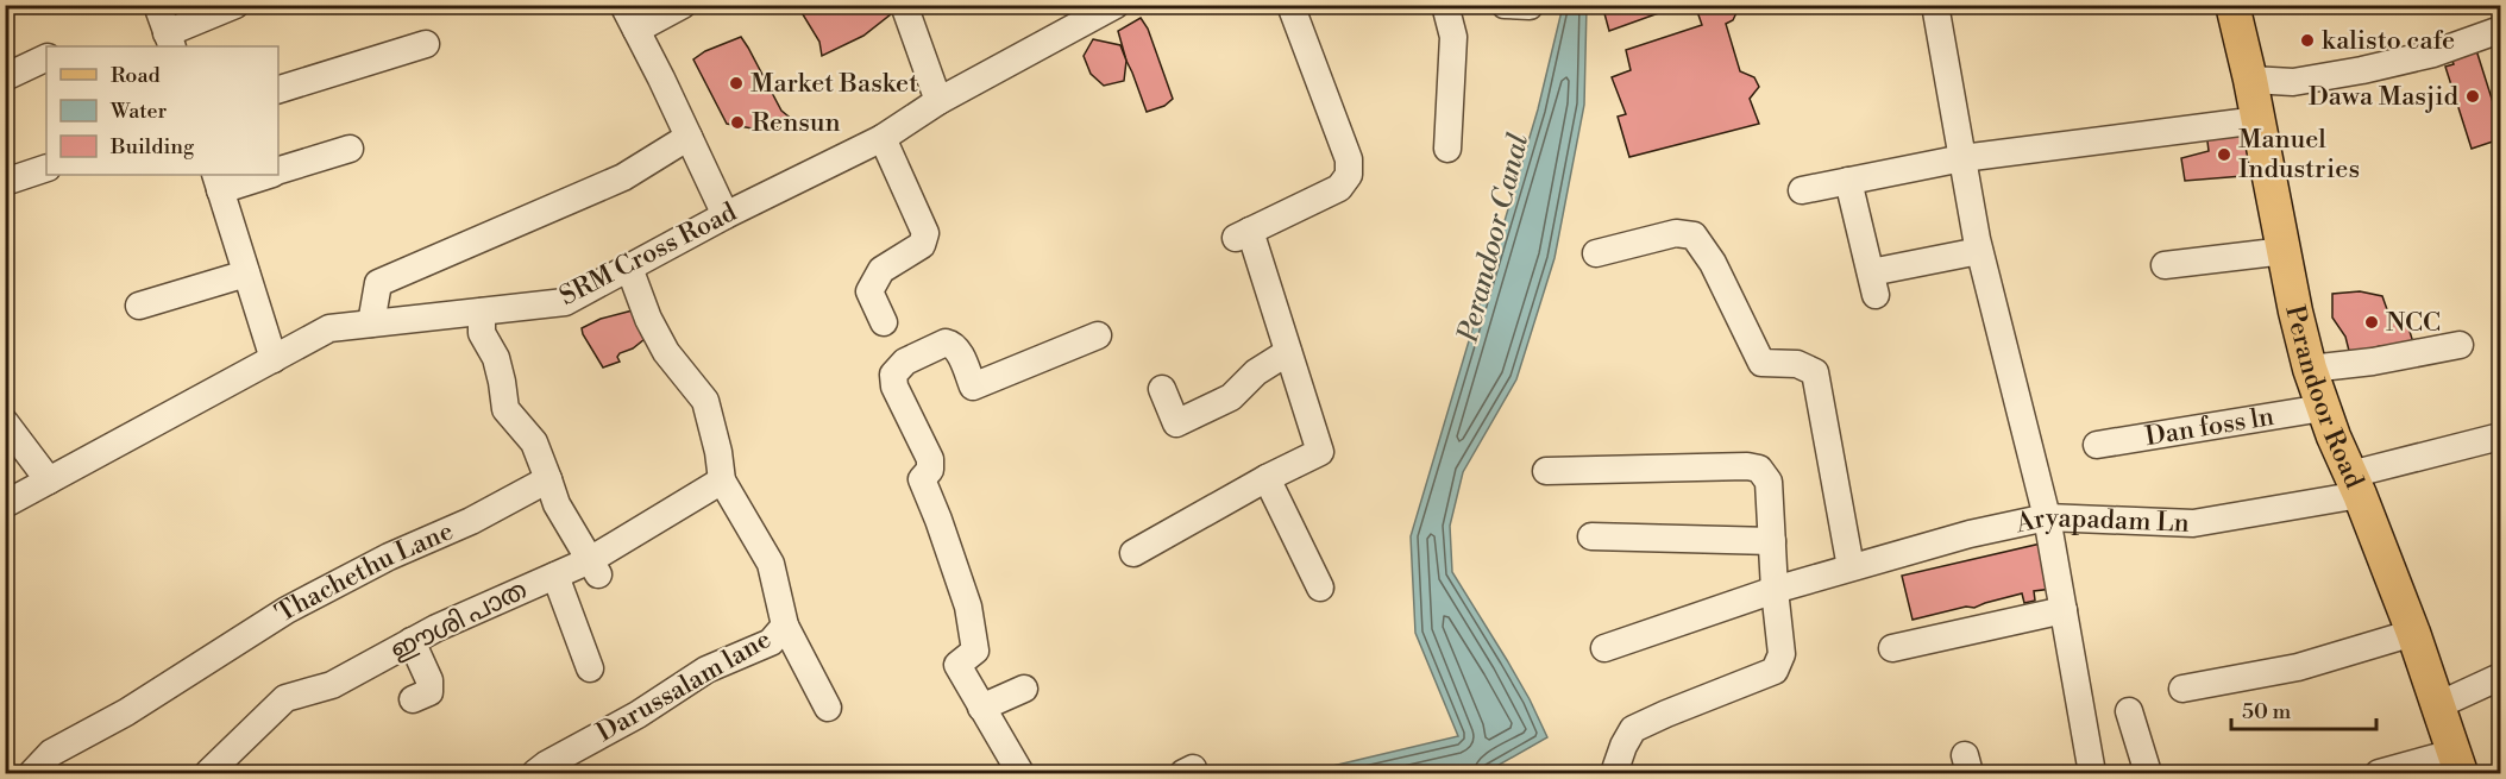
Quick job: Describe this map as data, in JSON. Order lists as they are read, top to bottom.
{
  "streets": {
    "main road": ["Perandoor Road"],
    "street": [
      "SRM Cross Road",
      "Dan foss ln",
      "Aryapadam Ln",
      "Thachethu Lane",
      "ഈശി പാത",
      "Darussalam lane"
    ]
  },
  "crossings": [
    ["SRM Cross Road", "Darussalam lane"],
    ["Perandoor Road", "Dan foss ln"],
    ["Perandoor Road", "Aryapadam Ln"],
    ["ഈശി പാത", "Darussalam lane"]
  ],
  "water": ["Perandoor Canal"],
  "places": [
    "kalisto cafe",
    "Market Basket",
    "Dawa Masjid",
    "Rensun",
    "Manuel Industries",
    "NCC"
  ],
  "legend": ["Road", "Water", "Building"],
  "scale_bar": "50 m"
}
